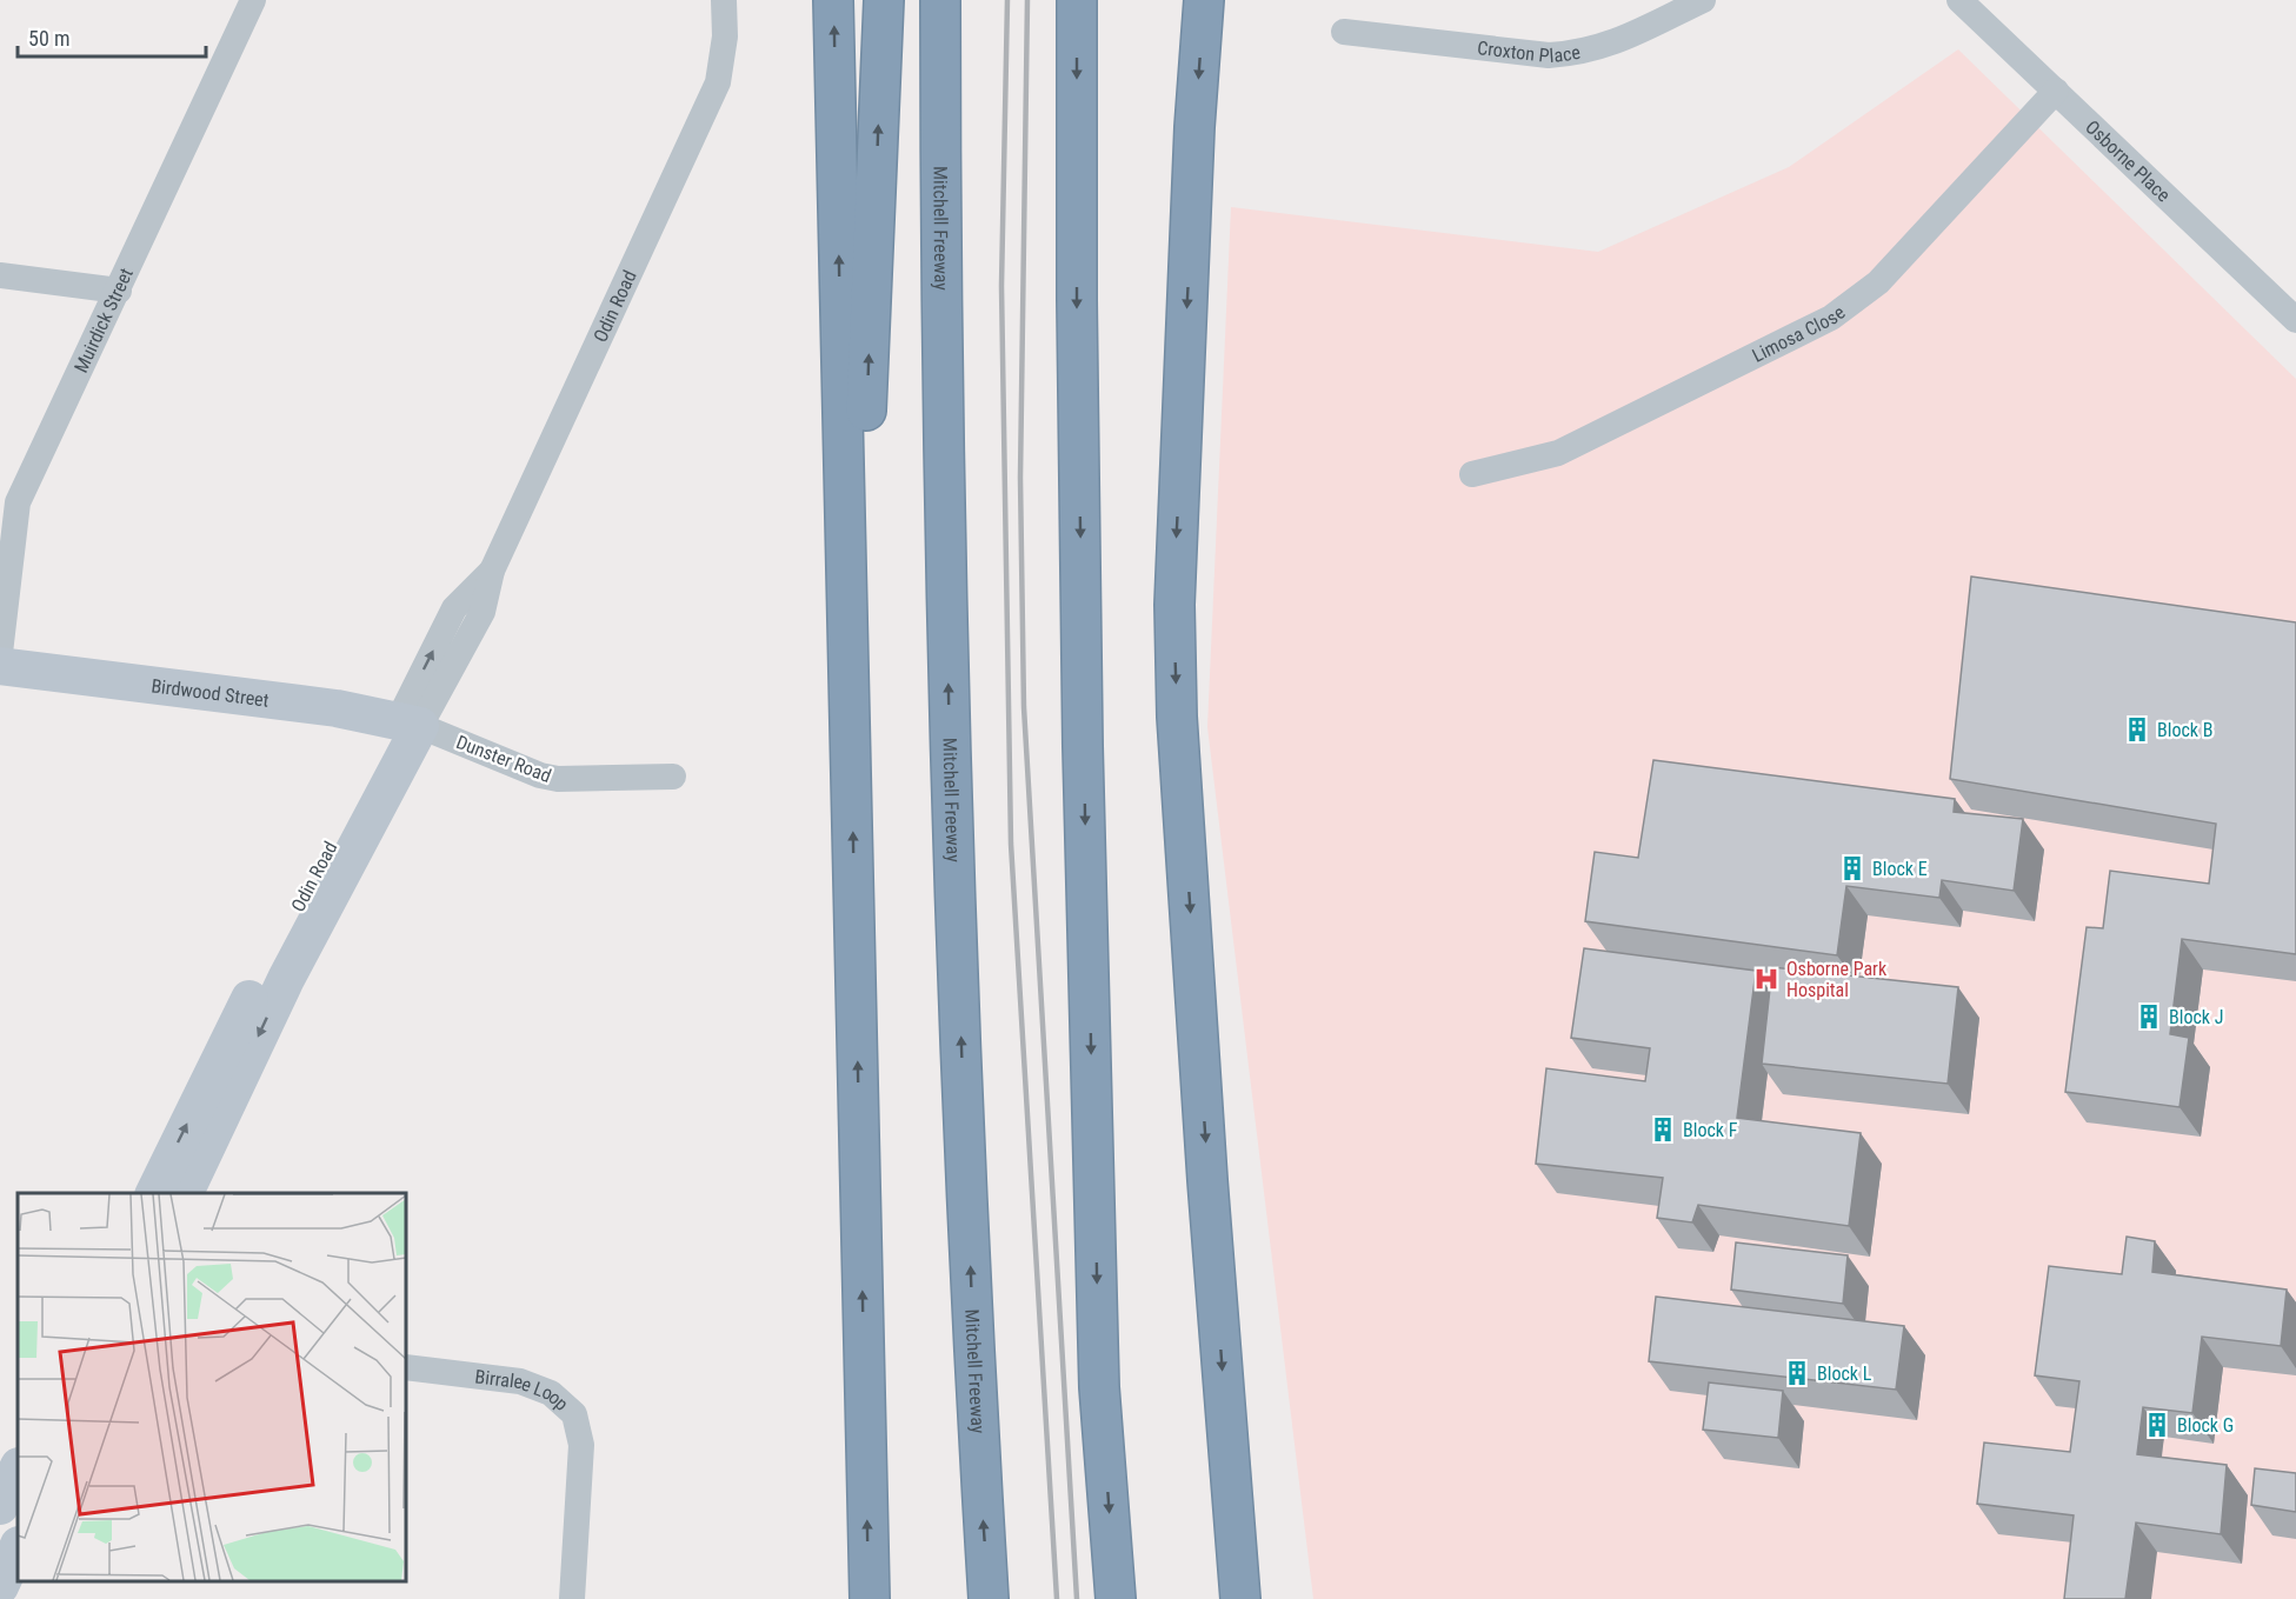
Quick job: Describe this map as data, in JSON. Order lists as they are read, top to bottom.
{
  "streets": {
    "highway": ["Mitchell Freeway"],
    "street": [
      "Croxton Place",
      "Osborne Place",
      "Odin Road",
      "Muirdick Street",
      "Limosa Close",
      "Birdwood Street",
      "Dunster Road",
      "Birralee Loop"
    ]
  },
  "crossings": [
    ["Osborne Place", "Limosa Close"],
    ["Odin Road", "Birdwood Street"],
    ["Odin Road", "Dunster Road"],
    ["Birdwood Street", "Dunster Road"]
  ],
  "places": {
    "building": [
      "Block B",
      "Block E",
      "Block J",
      "Block F",
      "Block L",
      "Block G"
    ],
    "hospital": ["Osborne Park Hospital"]
  },
  "scale_bar": "50 m"
}
